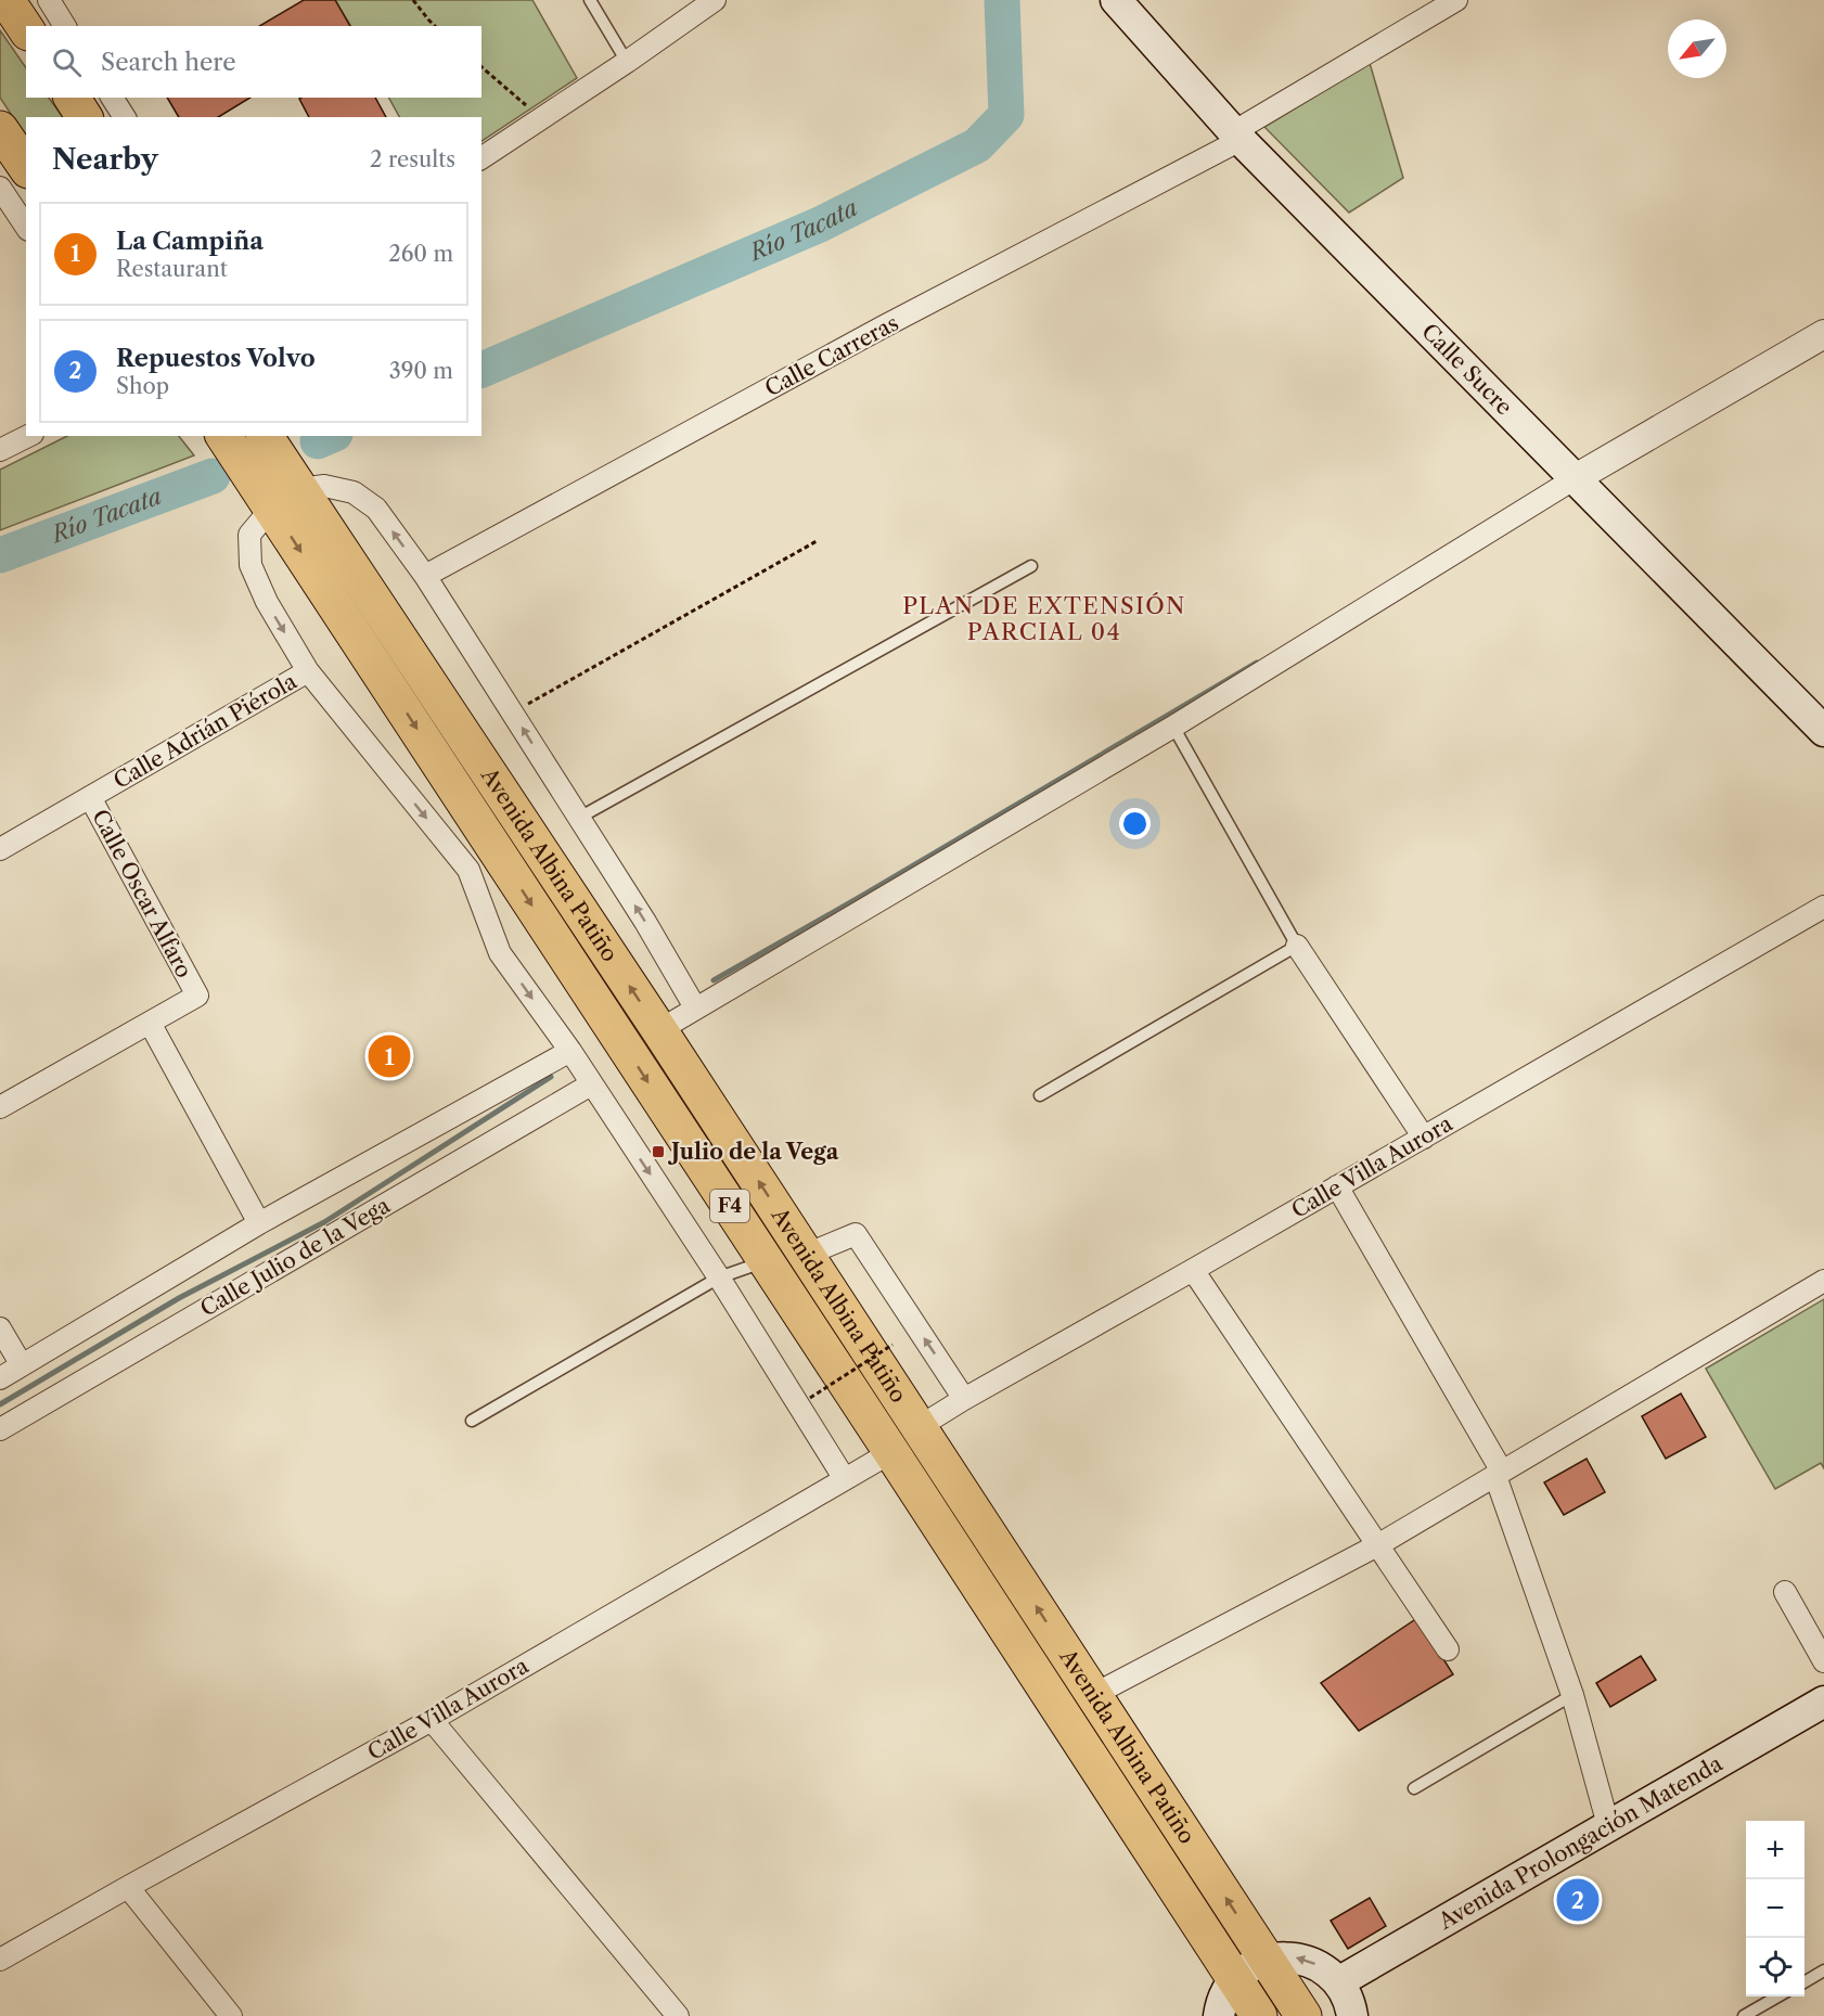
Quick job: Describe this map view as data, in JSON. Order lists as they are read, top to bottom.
{
  "streets": {
    "highway": ["Avenida Albina Patiño", "F4"],
    "main road": ["Calle Sucre", "Avenida Prolongación Matenda"],
    "street": [
      "Calle Carreras",
      "Calle Adrián Piérola",
      "Calle Oscar Alfaro",
      "Calle Villa Aurora",
      "Calle Julio de la Vega"
    ]
  },
  "crossings": [
    ["Calle Carreras", "Calle Sucre"],
    ["Calle Adrián Piérola", "Calle Oscar Alfaro"],
    ["Avenida Albina Patiño", "Calle Villa Aurora"]
  ],
  "districts": ["PLAN DE EXTENSIÓN PARCIAL 04"],
  "water": ["Río Tacata"],
  "places": {
    "transit": ["Julio de la Vega"]
  },
  "north": "bottom left",
  "page": {
    "search": "Search here",
    "heading": ["Nearby", "2 results"],
    "list": [
      {
        "mark": "1",
        "name": "La Campiña",
        "note": "Restaurant",
        "value": "260 m"
      },
      {
        "mark": "2",
        "name": "Repuestos Volvo",
        "note": "Shop",
        "value": "390 m"
      }
    ],
    "pins": ["1", "2"],
    "map_buttons": ["+", "−"]
  }
}
